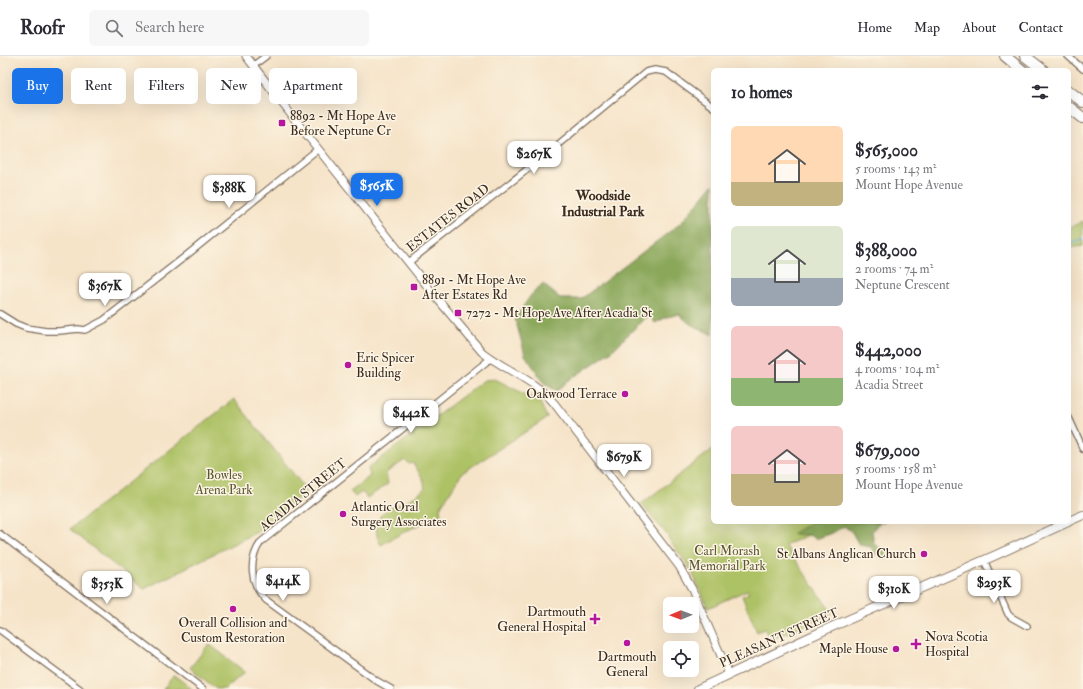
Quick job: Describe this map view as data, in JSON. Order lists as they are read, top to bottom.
{
  "streets": {
    "main road": ["PLEASANT STREET"],
    "street": ["ESTATES ROAD", "ACADIA STREET"]
  },
  "districts": ["Woodside Industrial Park"],
  "parks": ["Bowles Arena Park", "Carl Morash Memorial Park"],
  "places": {
    "transit": ["8892 - Mt Hope Ave Before Neptune Cr", "8891 - Mt Hope Ave After Estates Rd", "7272 - Mt Hope Ave After Acadia St"],
    "other": [
      "Eric Spicer Building",
      "Oakwood Terrace",
      "Atlantic Oral Surgery Associates",
      "St Albans Anglican Church",
      "Overall Collision and Custom Restoration",
      "Dartmouth General",
      "Maple House"
    ],
    "health": ["Dartmouth General Hospital", "Nova Scotia Hospital"]
  },
  "north": "left",
  "page": {
    "header": "Roofr",
    "search": "Search here",
    "nav": [
      "Home",
      "Map",
      "About",
      "Contact"
    ],
    "chip": [
      "Buy",
      "Rent",
      "Filters",
      "New",
      "Apartment"
    ],
    "heading": "10 homes",
    "list": [
      {
        "name": "$565,000",
        "note": "5 rooms · 143 m² · Mount Hope Avenue"
      },
      {
        "name": "$388,000",
        "note": "2 rooms · 74 m² · Neptune Crescent"
      },
      {
        "name": "$442,000",
        "note": "4 rooms · 104 m² · Acadia Street"
      },
      {
        "name": "$679,000",
        "note": "5 rooms · 158 m² · Mount Hope Avenue"
      }
    ],
    "price": [
      "$267K",
      "$565K",
      "$388K",
      "$367K",
      "$442K",
      "$679K",
      "$414K",
      "$293K",
      "$353K",
      "$310K"
    ]
  }
}
